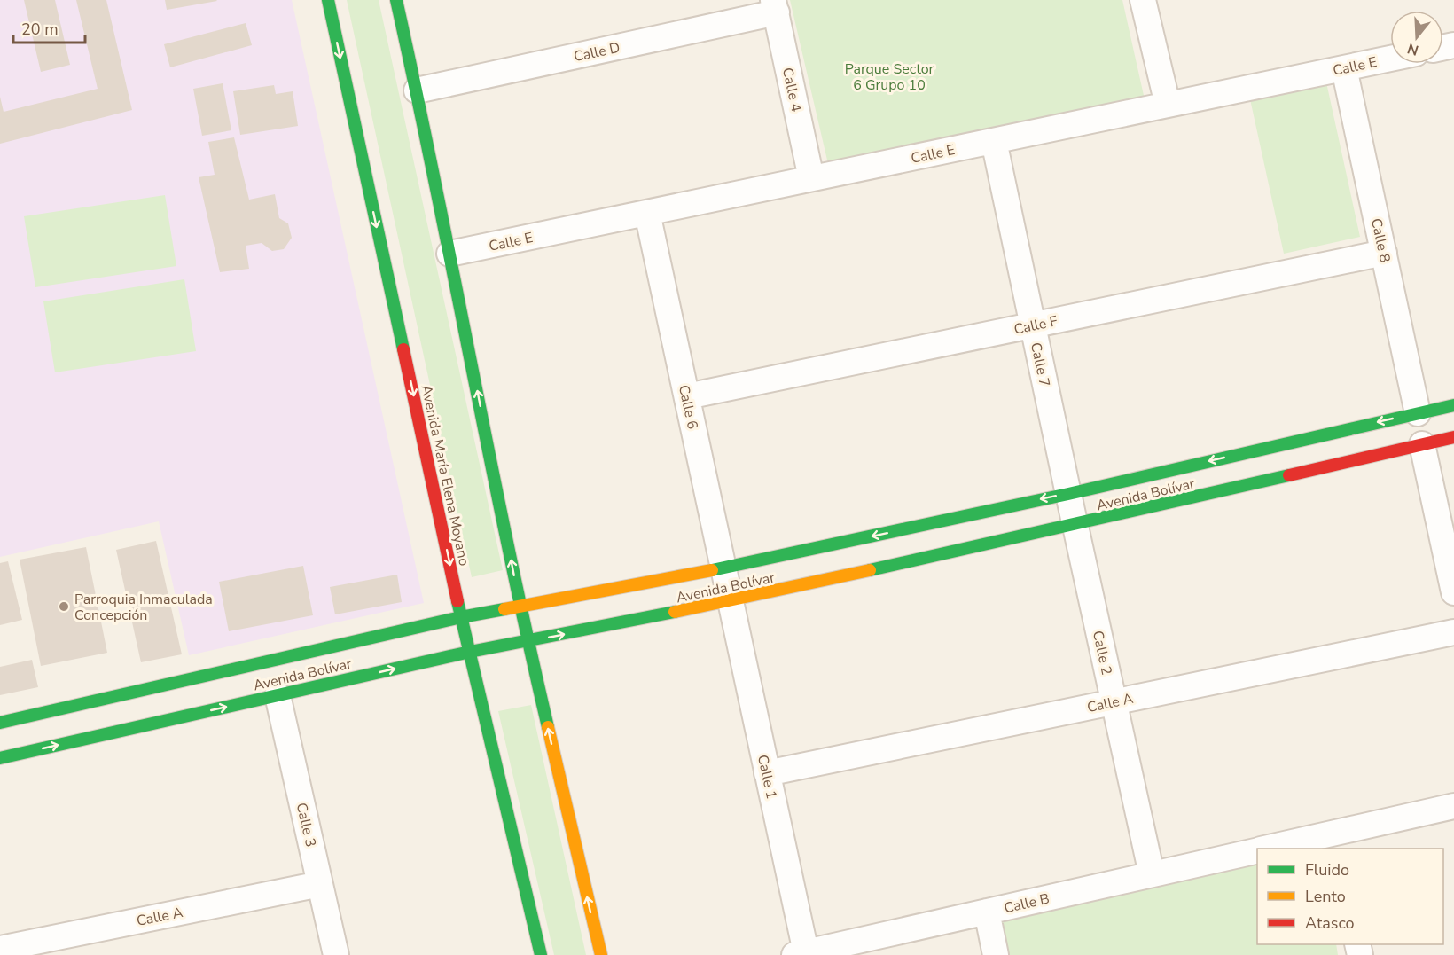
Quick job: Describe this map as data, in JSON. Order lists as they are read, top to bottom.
{
  "streets": {
    "street": [
      "Calle D",
      "Calle E",
      "Calle 4",
      "Calle 8",
      "Calle F",
      "Calle 7",
      "Calle 6",
      "Avenida María Elena Moyano",
      "Avenida Bolívar",
      "Calle 2",
      "Calle A",
      "Calle 1",
      "Calle 3",
      "Calle B"
    ]
  },
  "crossings": [
    ["Calle D", "Calle 4"],
    ["Calle E", "Calle 4"],
    ["Calle E", "Calle 8"],
    ["Calle E", "Calle 7"],
    ["Calle E", "Calle 6"],
    ["Calle 8", "Calle F"],
    ["Calle 8", "Avenida Bolívar"],
    ["Calle F", "Calle 7"],
    ["Calle F", "Calle 6"],
    ["Calle 7", "Avenida Bolívar"],
    ["Calle 7", "Calle 2"],
    ["Calle 6", "Avenida Bolívar"],
    ["Calle 6", "Calle 1"],
    ["Avenida María Elena Moyano", "Avenida Bolívar"],
    ["Avenida Bolívar", "Calle 2"],
    ["Avenida Bolívar", "Calle 1"],
    ["Avenida Bolívar", "Calle 3"],
    ["Calle 2", "Calle A"],
    ["Calle 2", "Calle B"],
    ["Calle A", "Calle 1"],
    ["Calle A", "Calle 3"],
    ["Calle 1", "Calle B"]
  ],
  "parks": ["Parque Sector 6 Grupo 10"],
  "places": ["Parroquia Inmaculada Concepción"],
  "legend": ["Fluido", "Lento", "Atasco"],
  "scale_bar": "20 m",
  "north": "bottom"
}
